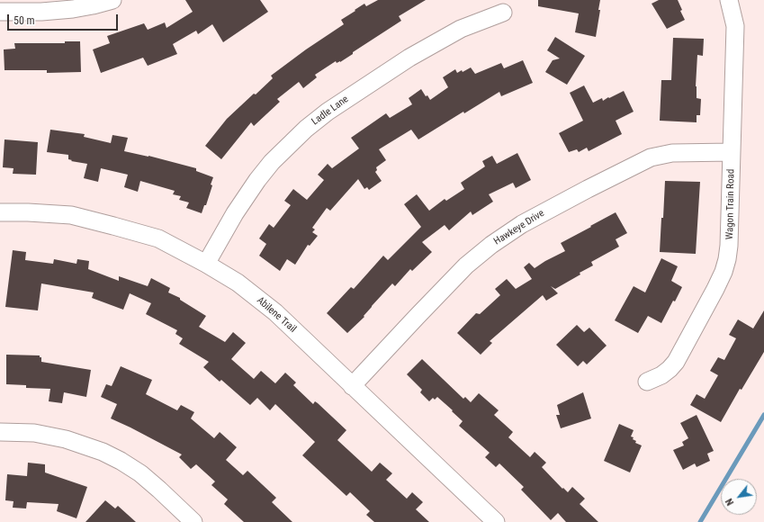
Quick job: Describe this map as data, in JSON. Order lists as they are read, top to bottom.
{
  "streets": {
    "street": [
      "Ladle Lane",
      "Wagon Train Road",
      "Hawkeye Drive",
      "Abilene Trail"
    ]
  },
  "crossings": [
    ["Ladle Lane", "Abilene Trail"],
    ["Wagon Train Road", "Hawkeye Drive"],
    ["Hawkeye Drive", "Abilene Trail"]
  ],
  "scale_bar": "50 m",
  "north": "bottom left"
}
